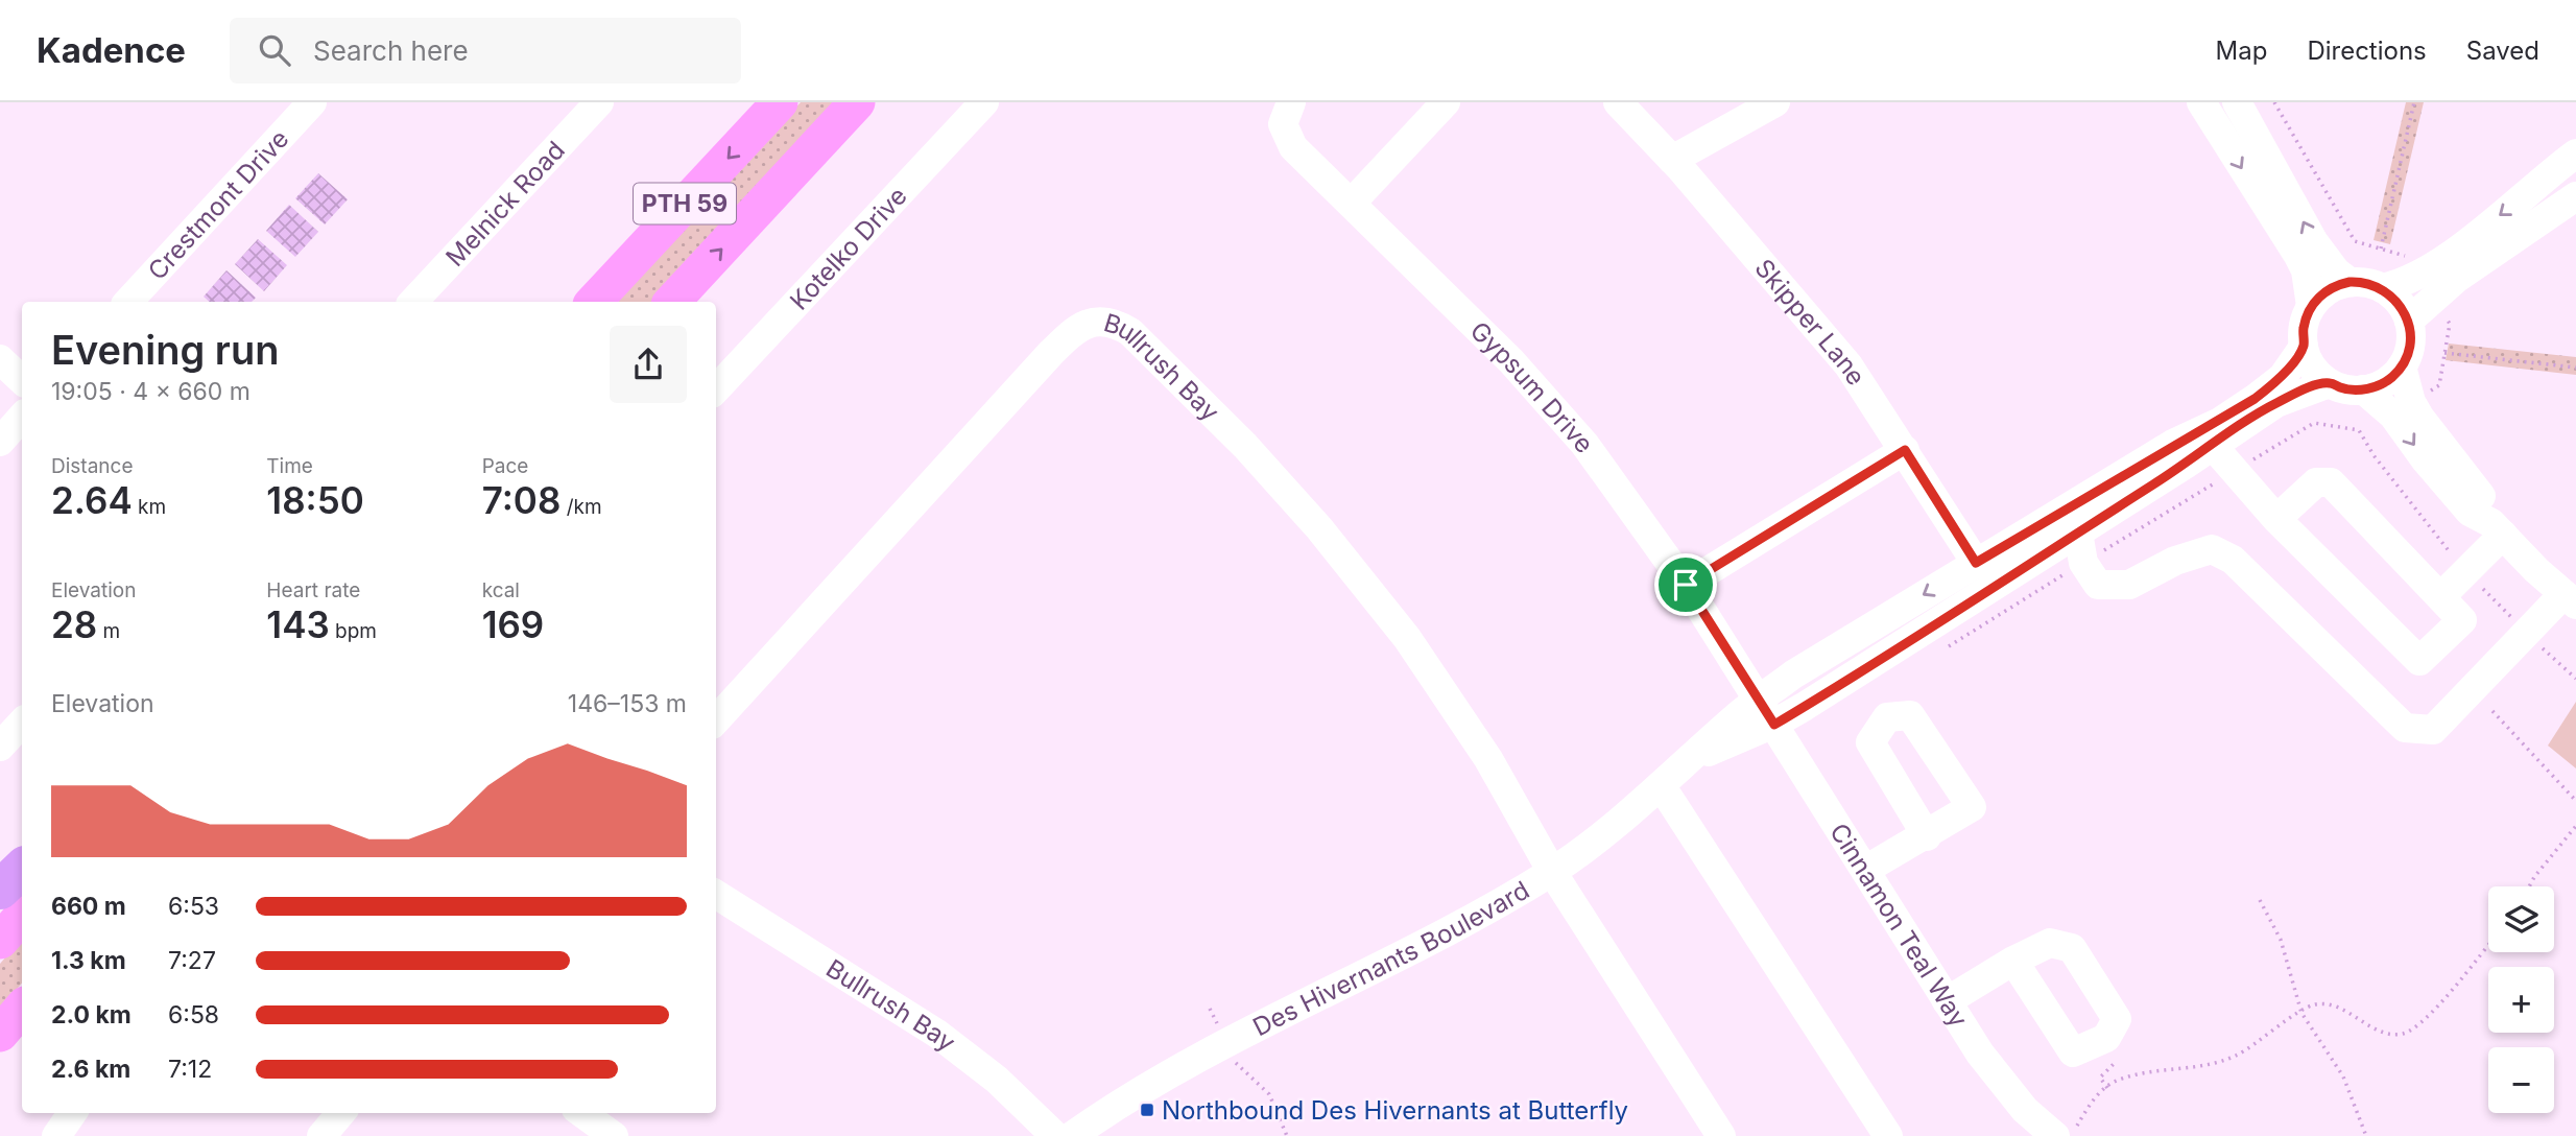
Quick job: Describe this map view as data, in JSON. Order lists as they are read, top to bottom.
{
  "streets": {
    "main road": ["PTH 59"],
    "street": [
      "Crestmont Drive",
      "Melnick Road",
      "Kotelko Drive",
      "Skipper Lane",
      "Bullrush Bay",
      "Gypsum Drive",
      "Cinnamon Teal Way",
      "Des Hivernants Boulevard"
    ]
  },
  "crossings": [
    ["Skipper Lane", "Des Hivernants Boulevard"],
    ["Bullrush Bay", "Des Hivernants Boulevard"],
    ["Gypsum Drive", "Cinnamon Teal Way"],
    ["Gypsum Drive", "Des Hivernants Boulevard"],
    ["Cinnamon Teal Way", "Des Hivernants Boulevard"]
  ],
  "places": {
    "transit": ["Northbound Des Hivernants at Butterfly"]
  },
  "page": {
    "header": "Kadence",
    "search": "Search here",
    "nav": ["Map", "Directions", "Saved"],
    "heading": ["Evening run", "19:05 · 4 × 660 m"],
    "stats": [
      ["Distance", "2.64 km"],
      ["Time", "18:50"],
      ["Pace", "7:08 /km"],
      ["Elevation", "28 m"],
      ["Heart rate", "143 bpm"],
      ["kcal", "169"]
    ],
    "chart": ["Elevation", "146–153 m"],
    "list": [
      {
        "name": "660 m",
        "note": "6:53"
      },
      {
        "name": "1.3 km",
        "note": "7:27"
      },
      {
        "name": "2.0 km",
        "note": "6:58"
      },
      {
        "name": "2.6 km",
        "note": "7:12"
      }
    ],
    "map_buttons": ["+", "−"]
  }
}
